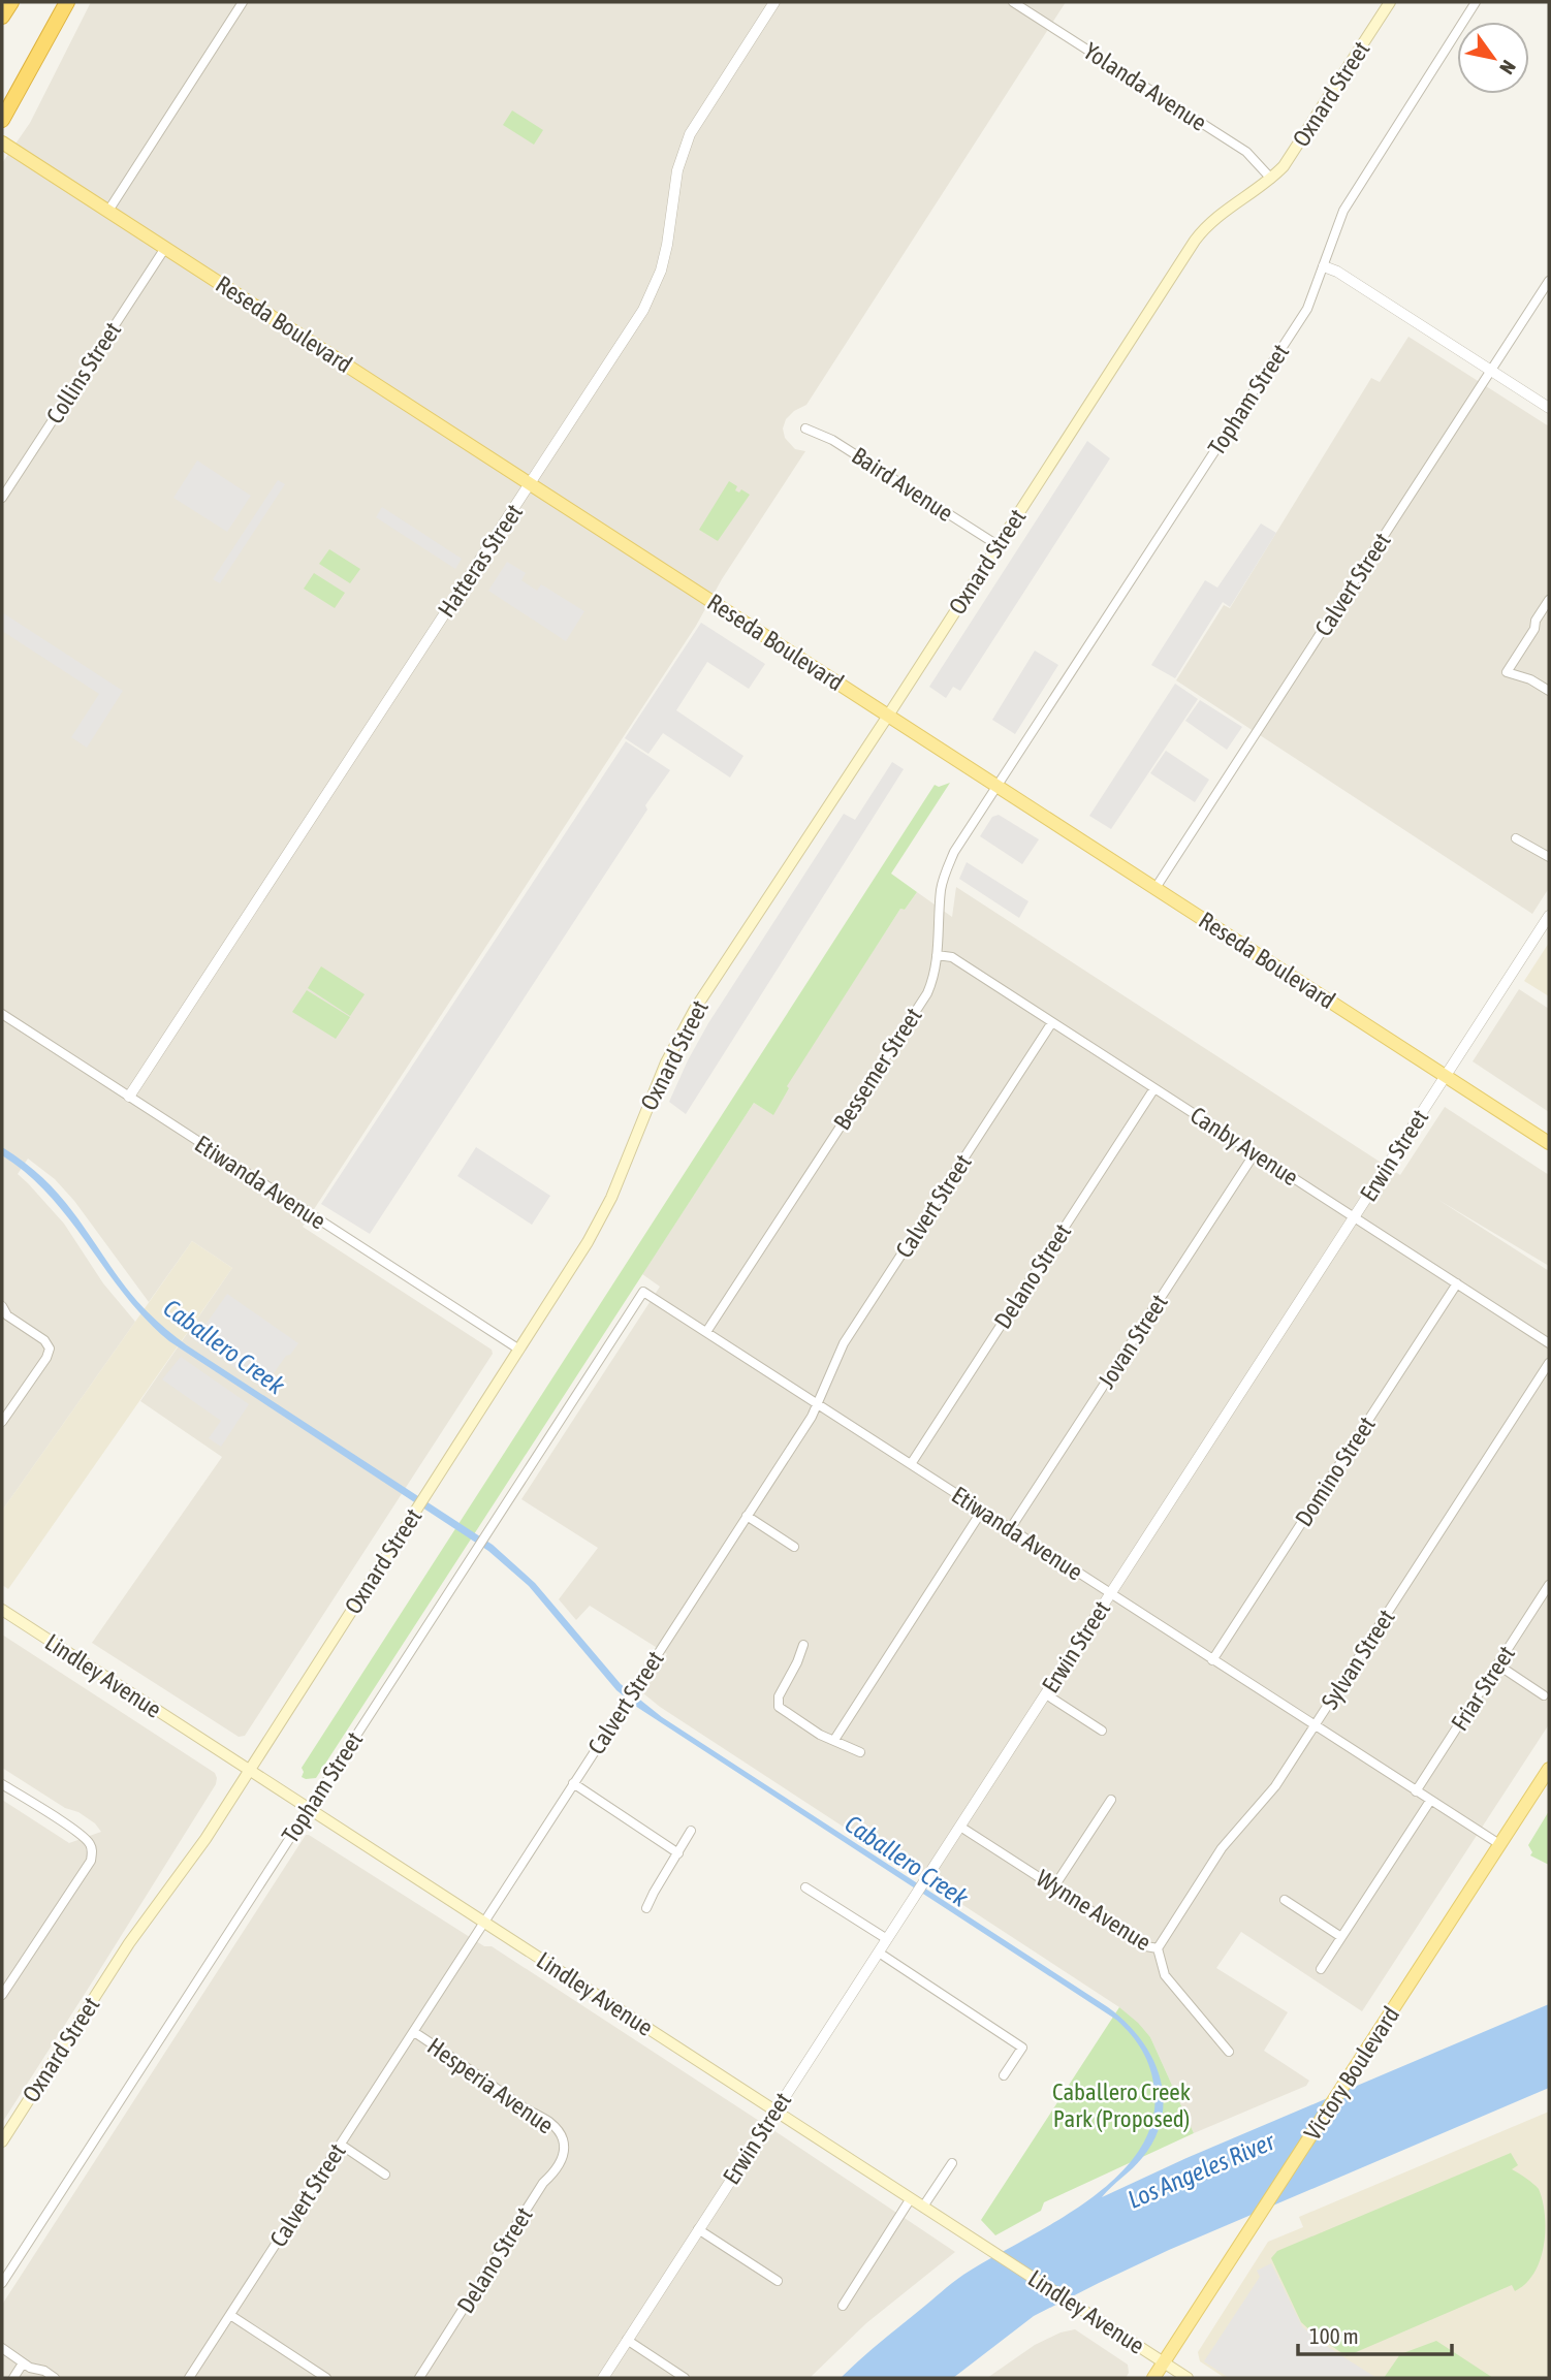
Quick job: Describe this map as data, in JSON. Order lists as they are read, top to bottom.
{
  "streets": {
    "main road": [
      "Oxnard Street",
      "Reseda Boulevard",
      "Lindley Avenue",
      "Victory Boulevard"
    ],
    "street": [
      "Yolanda Avenue",
      "Collins Street",
      "Topham Street",
      "Baird Avenue",
      "Hatteras Street",
      "Calvert Street",
      "Bessemer Street",
      "Canby Avenue",
      "Erwin Street",
      "Etiwanda Avenue",
      "Delano Street",
      "Jovan Street",
      "Domino Street",
      "Sylvan Street",
      "Friar Street",
      "Wynne Avenue",
      "Hesperia Avenue"
    ]
  },
  "crossings": [
    ["Yolanda Avenue", "Oxnard Street"],
    ["Oxnard Street", "Reseda Boulevard"],
    ["Oxnard Street", "Baird Avenue"],
    ["Oxnard Street", "Etiwanda Avenue"],
    ["Oxnard Street", "Lindley Avenue"],
    ["Reseda Boulevard", "Collins Street"],
    ["Reseda Boulevard", "Topham Street"],
    ["Reseda Boulevard", "Hatteras Street"],
    ["Reseda Boulevard", "Calvert Street"],
    ["Reseda Boulevard", "Bessemer Street"],
    ["Reseda Boulevard", "Erwin Street"],
    ["Topham Street", "Bessemer Street"],
    ["Topham Street", "Etiwanda Avenue"],
    ["Topham Street", "Lindley Avenue"],
    ["Hatteras Street", "Etiwanda Avenue"],
    ["Calvert Street", "Canby Avenue"],
    ["Calvert Street", "Etiwanda Avenue"],
    ["Calvert Street", "Lindley Avenue"],
    ["Calvert Street", "Hesperia Avenue"],
    ["Bessemer Street", "Canby Avenue"],
    ["Bessemer Street", "Etiwanda Avenue"],
    ["Canby Avenue", "Erwin Street"],
    ["Canby Avenue", "Delano Street"],
    ["Canby Avenue", "Jovan Street"],
    ["Canby Avenue", "Domino Street"],
    ["Erwin Street", "Etiwanda Avenue"],
    ["Erwin Street", "Lindley Avenue"],
    ["Erwin Street", "Wynne Avenue"],
    ["Etiwanda Avenue", "Delano Street"],
    ["Etiwanda Avenue", "Jovan Street"],
    ["Etiwanda Avenue", "Domino Street"],
    ["Etiwanda Avenue", "Sylvan Street"],
    ["Etiwanda Avenue", "Friar Street"],
    ["Etiwanda Avenue", "Victory Boulevard"],
    ["Delano Street", "Hesperia Avenue"],
    ["Sylvan Street", "Wynne Avenue"],
    ["Lindley Avenue", "Victory Boulevard"]
  ],
  "water": ["Caballero Creek", "Los Angeles River"],
  "parks": ["Caballero Creek Park (Proposed)"],
  "scale_bar": "100 m",
  "north": "bottom right"
}
